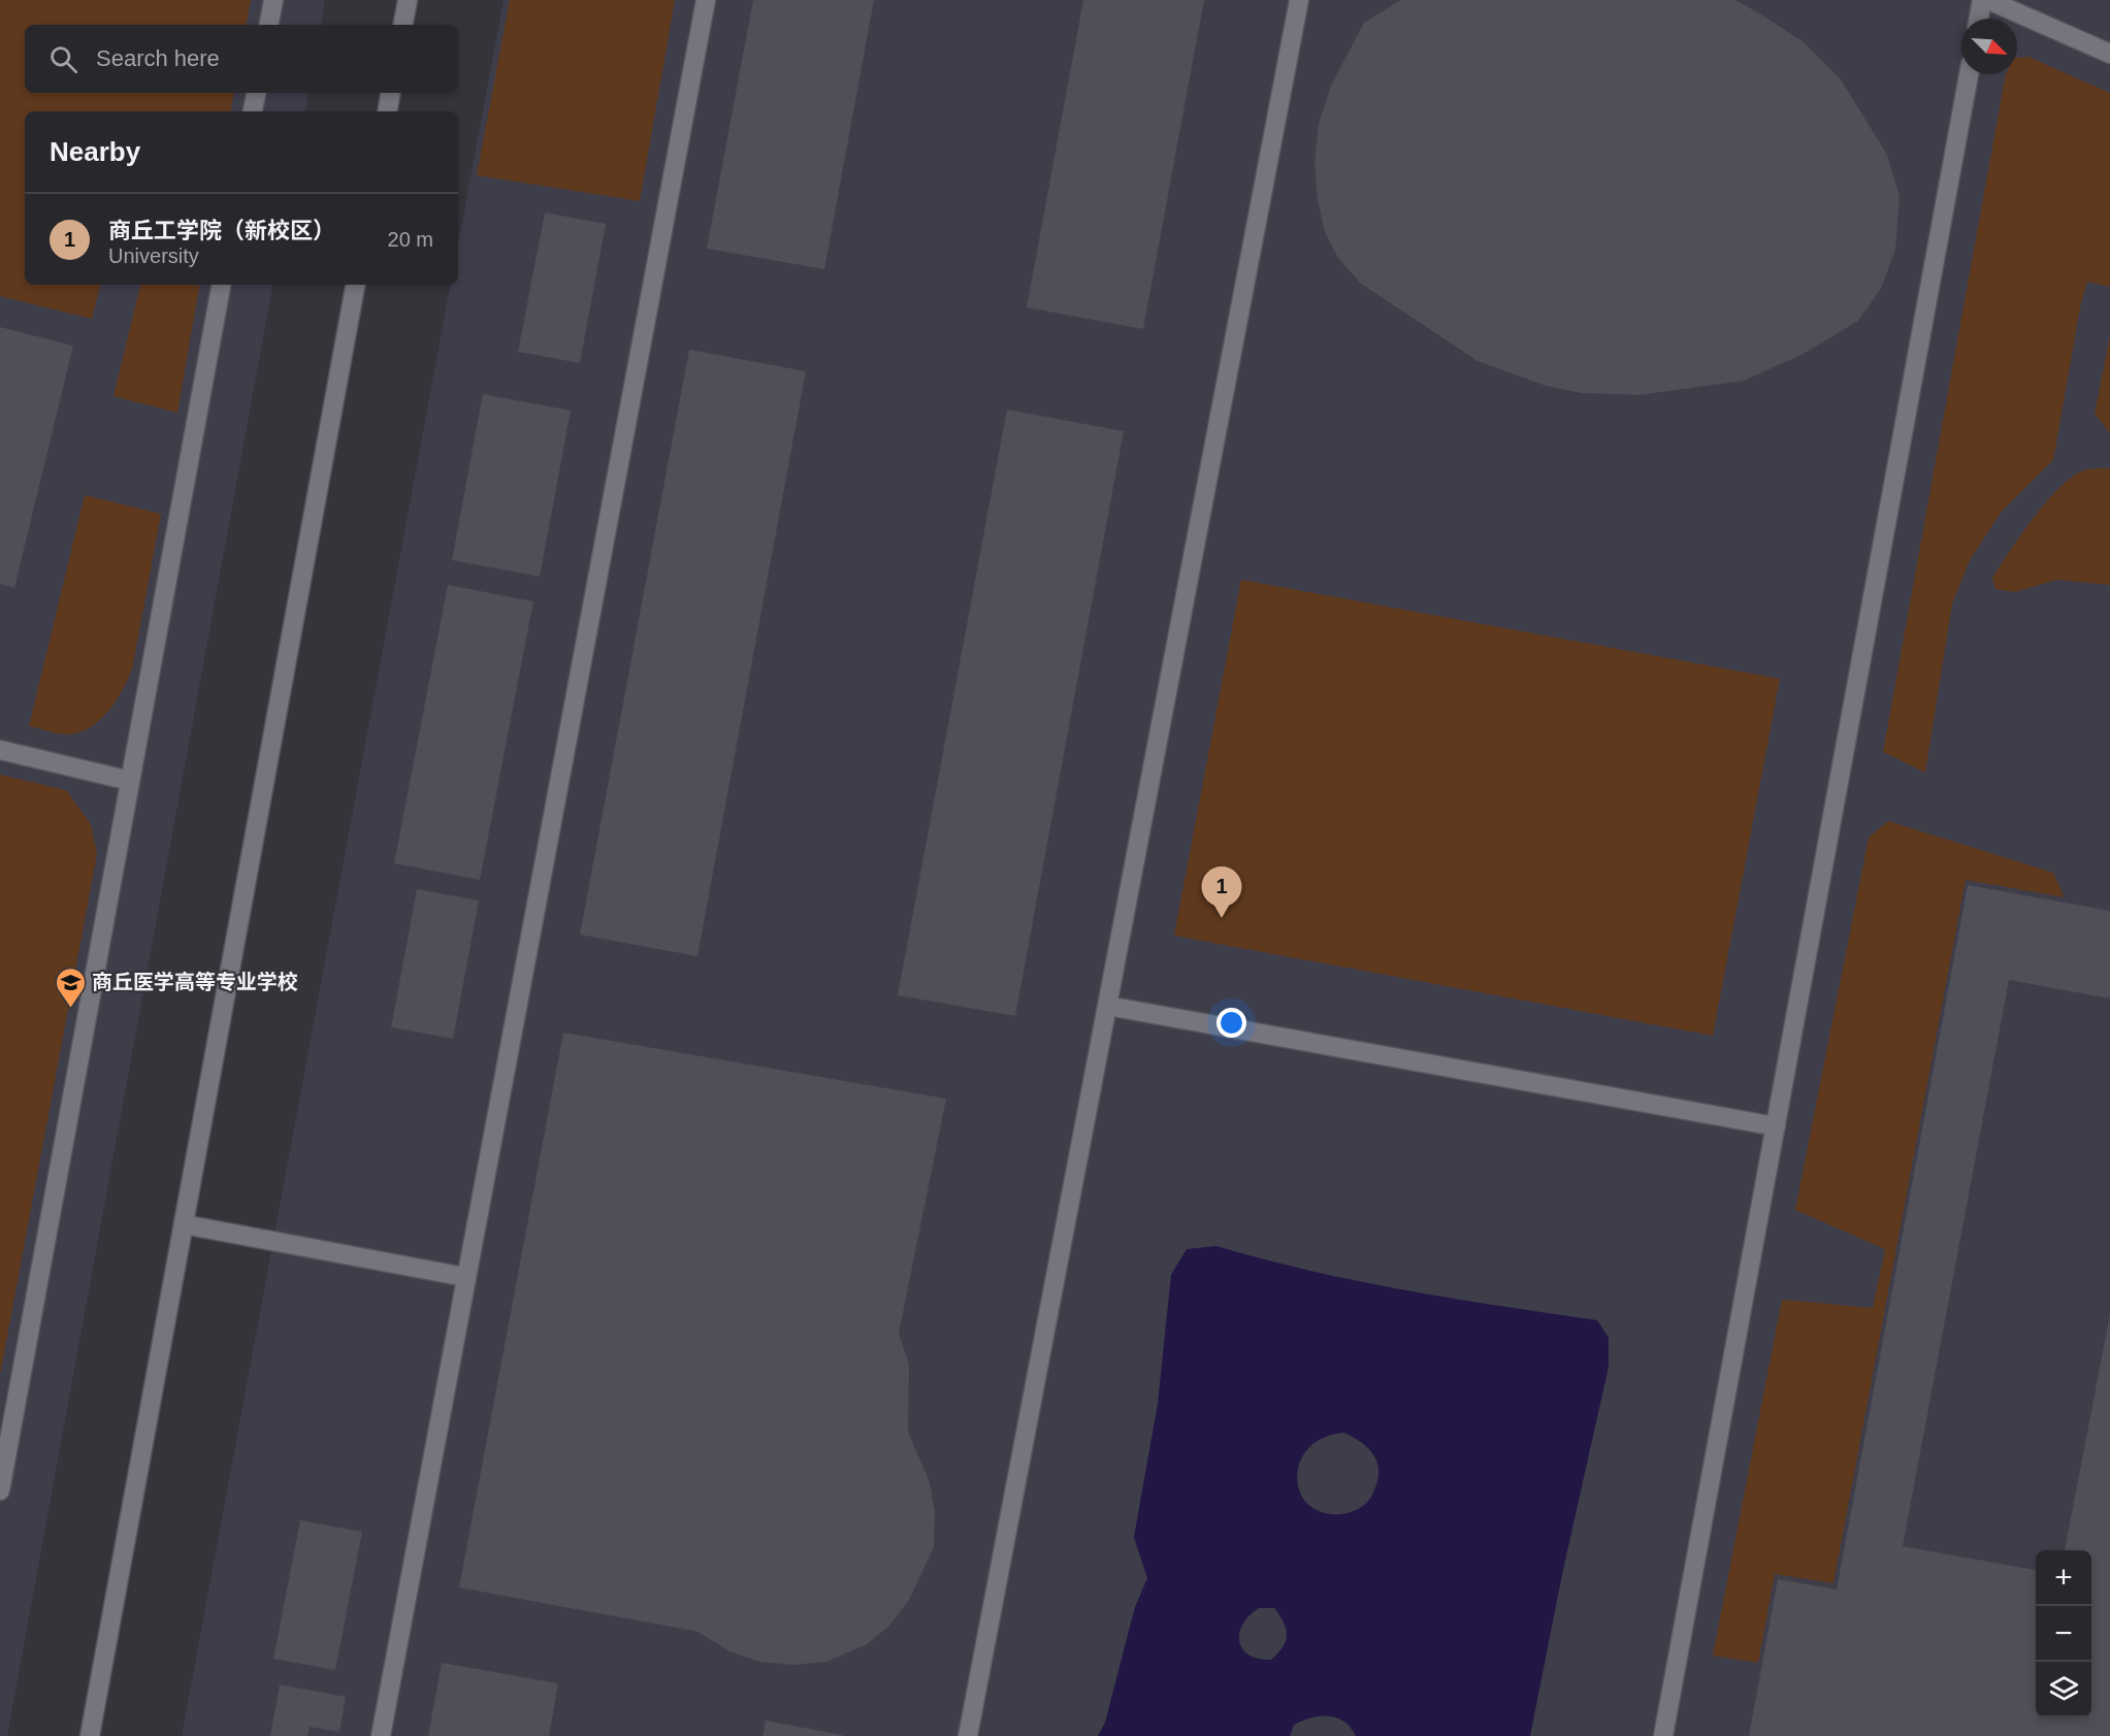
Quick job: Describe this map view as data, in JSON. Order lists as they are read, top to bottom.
{
  "places": {
    "school or university": ["商丘医学高等专业学校"]
  },
  "north": "bottom right",
  "page": {
    "search": "Search here",
    "heading": "Nearby",
    "list": [
      {
        "mark": "1",
        "name": "商丘工学院（新校区）",
        "note": "University",
        "value": "20 m"
      }
    ],
    "pins": "1",
    "map_buttons": ["+", "−"]
  }
}
